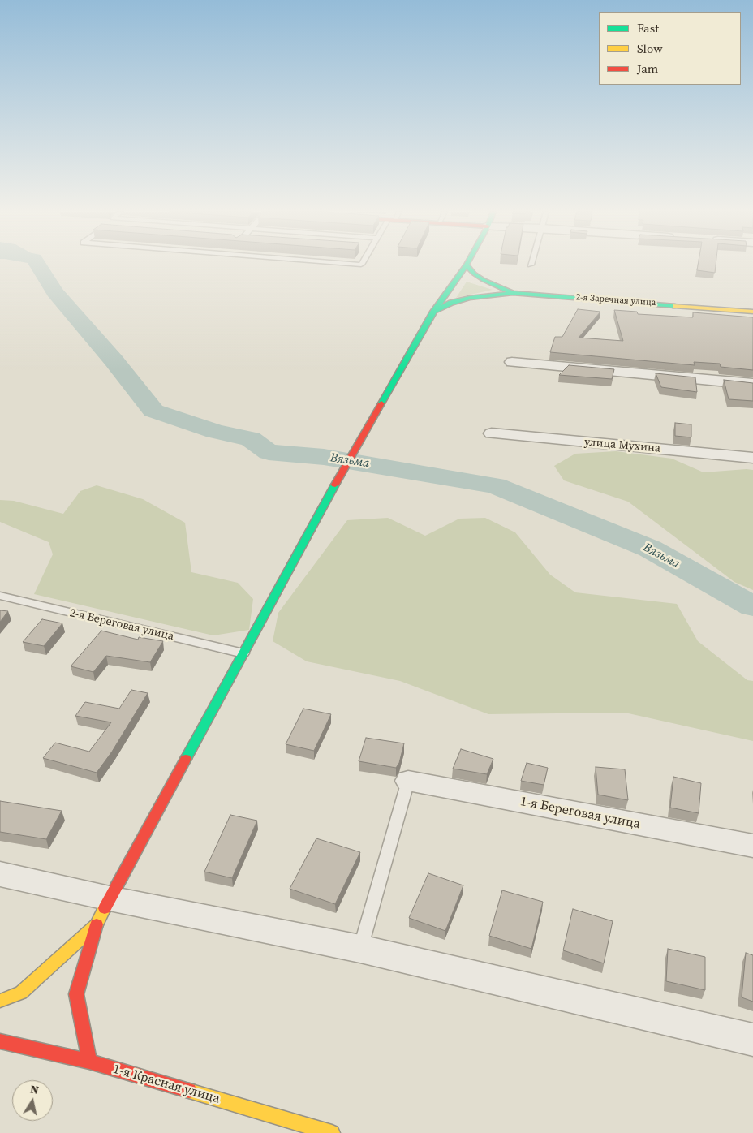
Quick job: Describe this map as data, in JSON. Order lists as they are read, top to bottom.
{
  "streets": {
    "main road": ["2-я Заречная улица", "1-я Красная улица"],
    "street": ["улица Мухина", "1-я Береговая улица"],
    "lane": ["2-я Береговая улица"]
  },
  "water": ["Вязьма"],
  "legend": ["Fast", "Slow", "Jam"],
  "north": "top"
}
